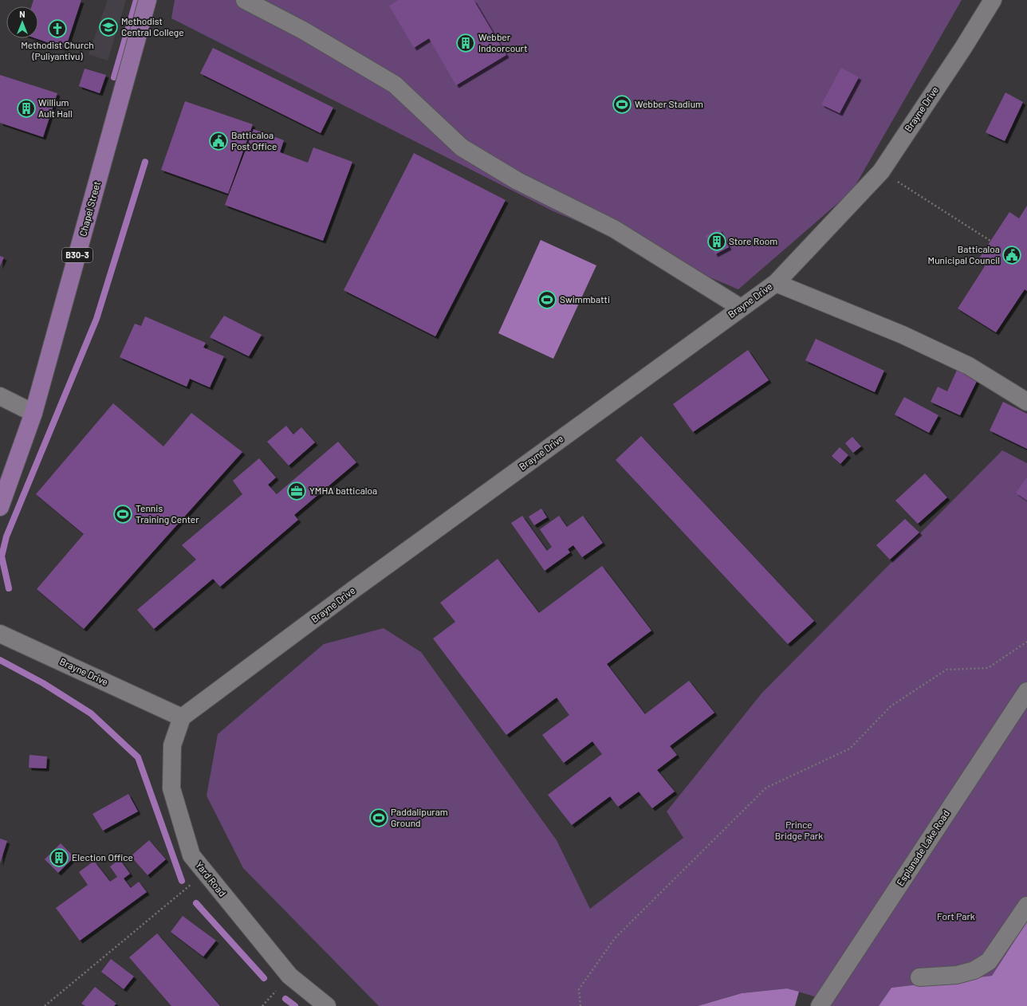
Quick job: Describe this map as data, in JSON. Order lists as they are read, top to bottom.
{
  "streets": {
    "main road": ["Chapel Street", "B30-3"],
    "street": ["Brayne Drive", "Esplanade Lake Road", "Yard Road"]
  },
  "crossings": [
    ["Brayne Drive", "Yard Road"]
  ],
  "parks": ["Prince Bridge Park", "Fort Park"],
  "places": {
    "school or university": ["Methodist Central College"],
    "church": ["Methodist Church (Puliyantivu)"],
    "building": [
      "Webber Indoorcourt",
      "Willium Ault Hall",
      "Store Room",
      "Election Office"
    ],
    "sports": [
      "Webber Stadium",
      "Swimmbatti",
      "Tennis Training Center",
      "Paddalipuram Ground"
    ],
    "public building": ["Batticaloa Post Office", "Batticaloa Municipal Council"],
    "office": ["YMHA batticaloa"]
  },
  "north": "top"
}
